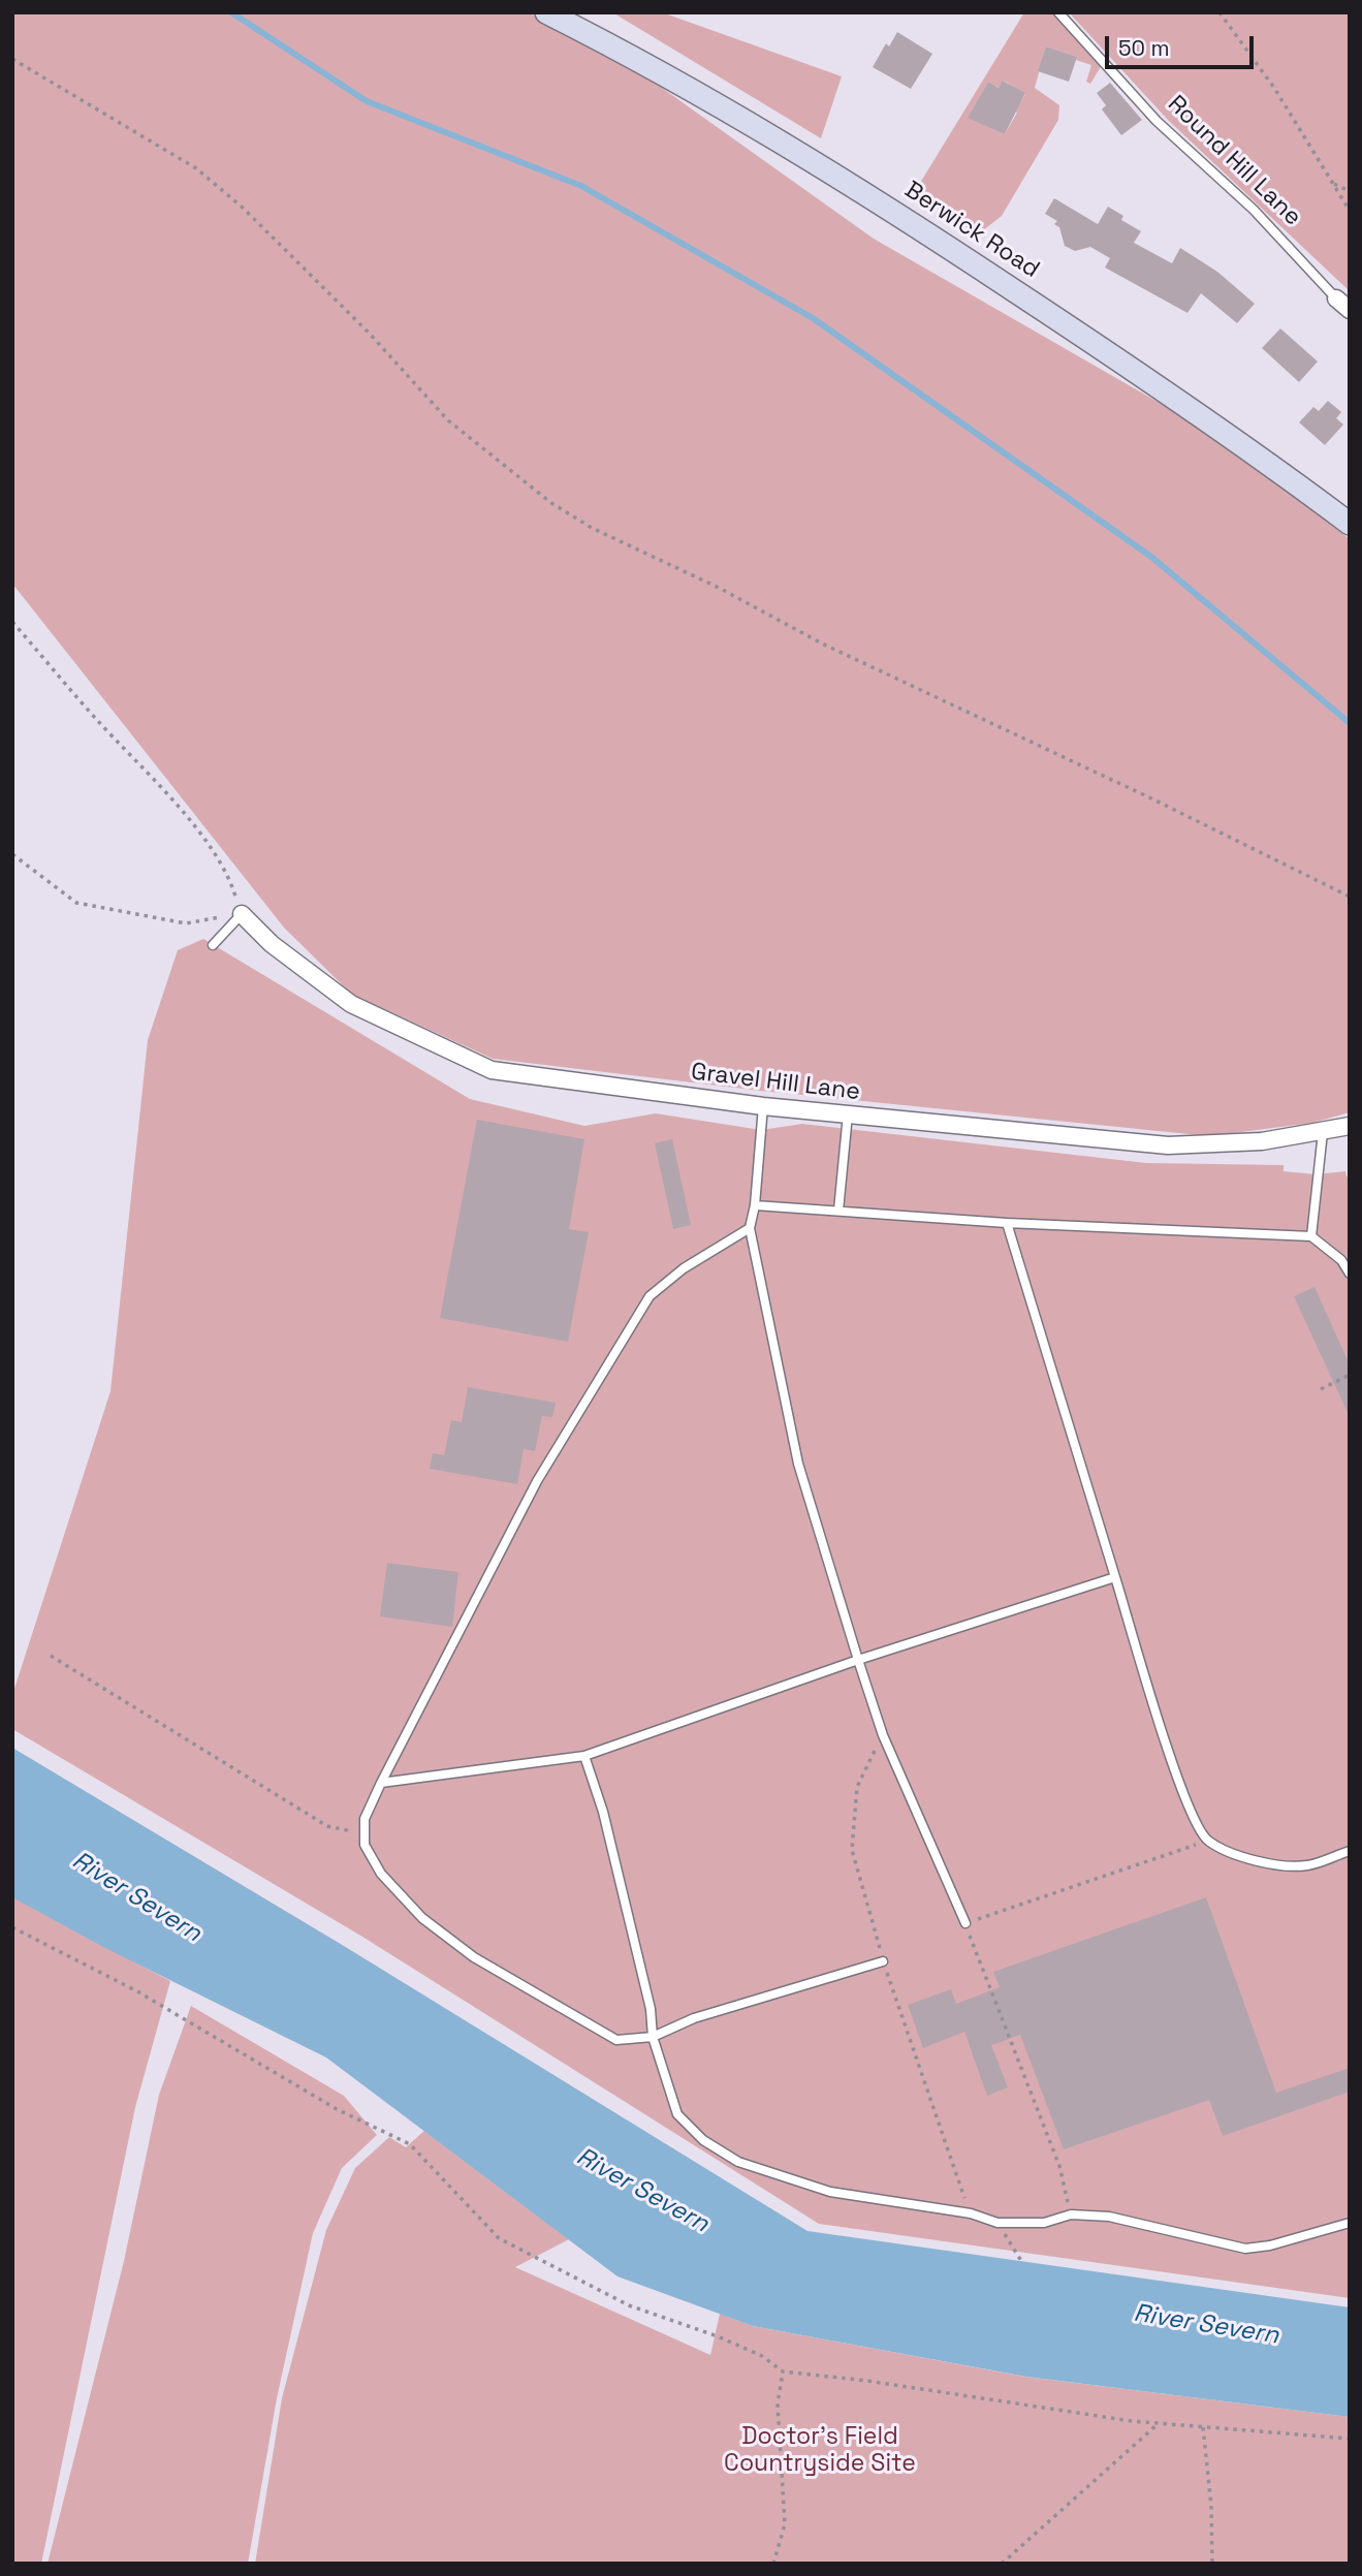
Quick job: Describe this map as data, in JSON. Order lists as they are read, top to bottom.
{
  "streets": {
    "main road": ["Berwick Road"],
    "street": ["Round Hill Lane", "Gravel Hill Lane"]
  },
  "water": ["River Severn"],
  "parks": ["Doctor's Field Countryside Site"],
  "scale_bar": "50 m"
}
